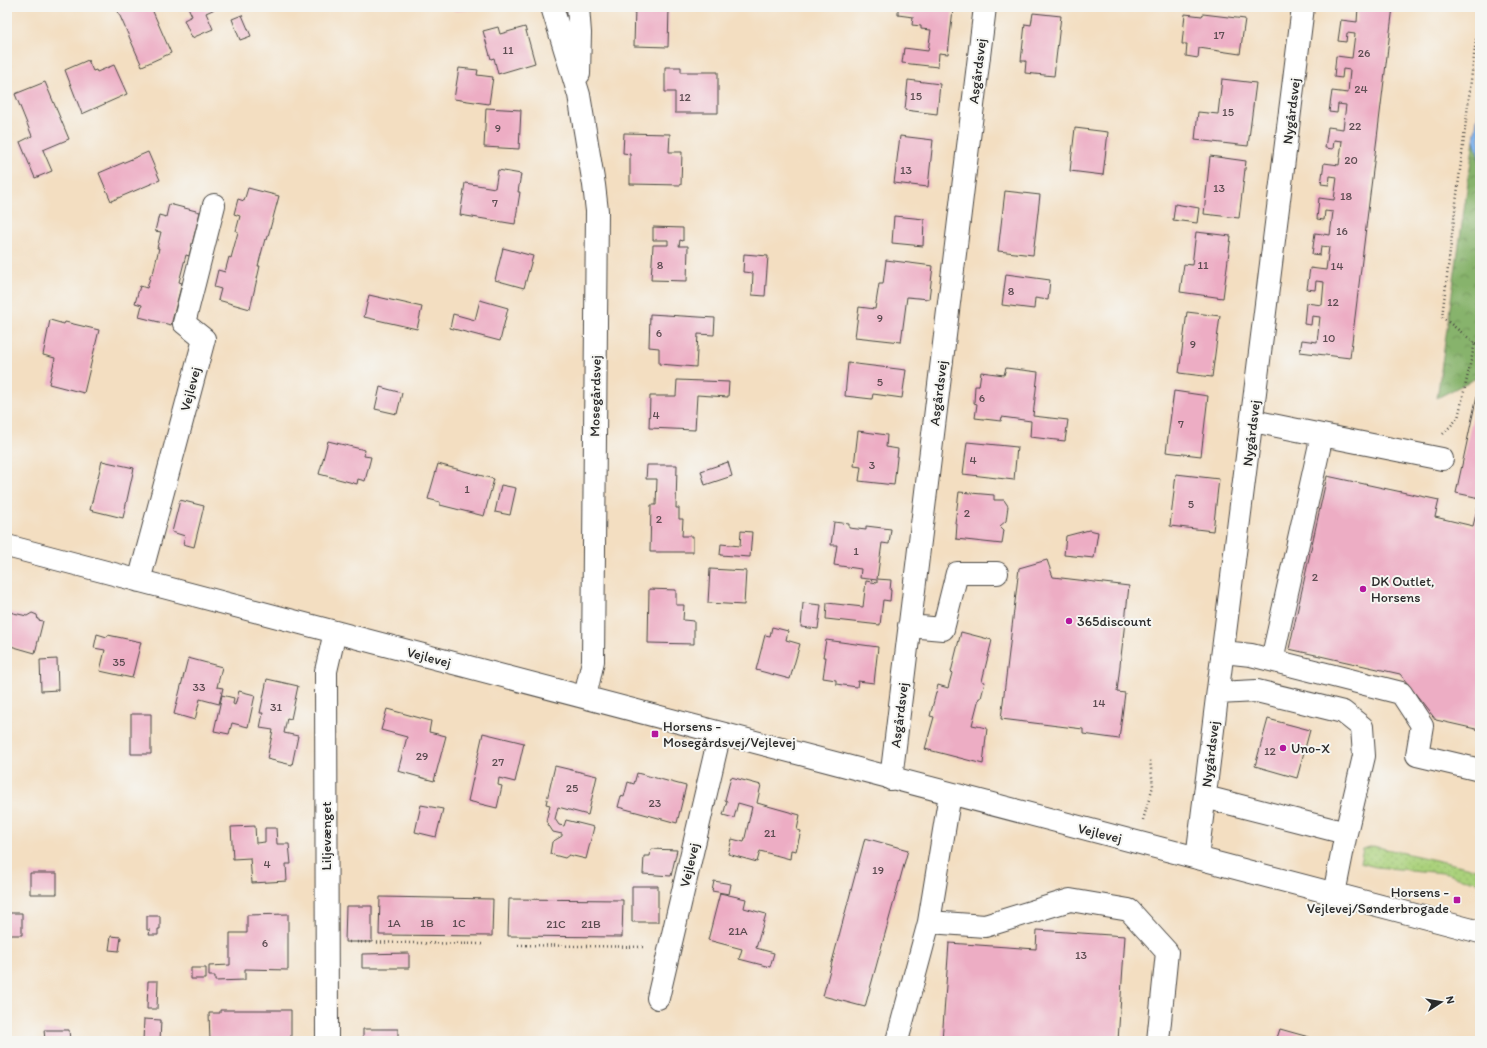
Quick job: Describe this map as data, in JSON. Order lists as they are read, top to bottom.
{
  "streets": {
    "street": [
      "Asgårdsvej",
      "Nygårdsvej",
      "Vejlevej",
      "Mosegårdsvej",
      "Liljevænget"
    ]
  },
  "crossings": [
    ["Asgårdsvej", "Vejlevej"],
    ["Nygårdsvej", "Vejlevej"],
    ["Vejlevej", "Mosegårdsvej"],
    ["Vejlevej", "Liljevænget"]
  ],
  "places": {
    "other": ["DK Outlet, Horsens", "365discount", "Uno-X"],
    "transit": ["Horsens - Mosegårdsvej/Vejlevej", "Horsens - Vejlevej/Sønderbrogade"]
  },
  "house_numbers": [
    "17",
    "11",
    "26",
    "24",
    "15",
    "12",
    "15",
    "22",
    "9",
    "20",
    "13",
    "13",
    "18",
    "7",
    "16",
    "8",
    "11",
    "14",
    "8",
    "12",
    "9",
    "6",
    "10",
    "9",
    "5",
    "6",
    "4",
    "7",
    "4",
    "3",
    "1",
    "5",
    "2",
    "2",
    "1",
    "2",
    "35",
    "33",
    "14",
    "31",
    "12",
    "29",
    "27",
    "25",
    "23",
    "21",
    "4",
    "19",
    "1A",
    "1B",
    "1C",
    "21C",
    "21B",
    "21A",
    "6",
    "13"
  ],
  "north": "right"
}
